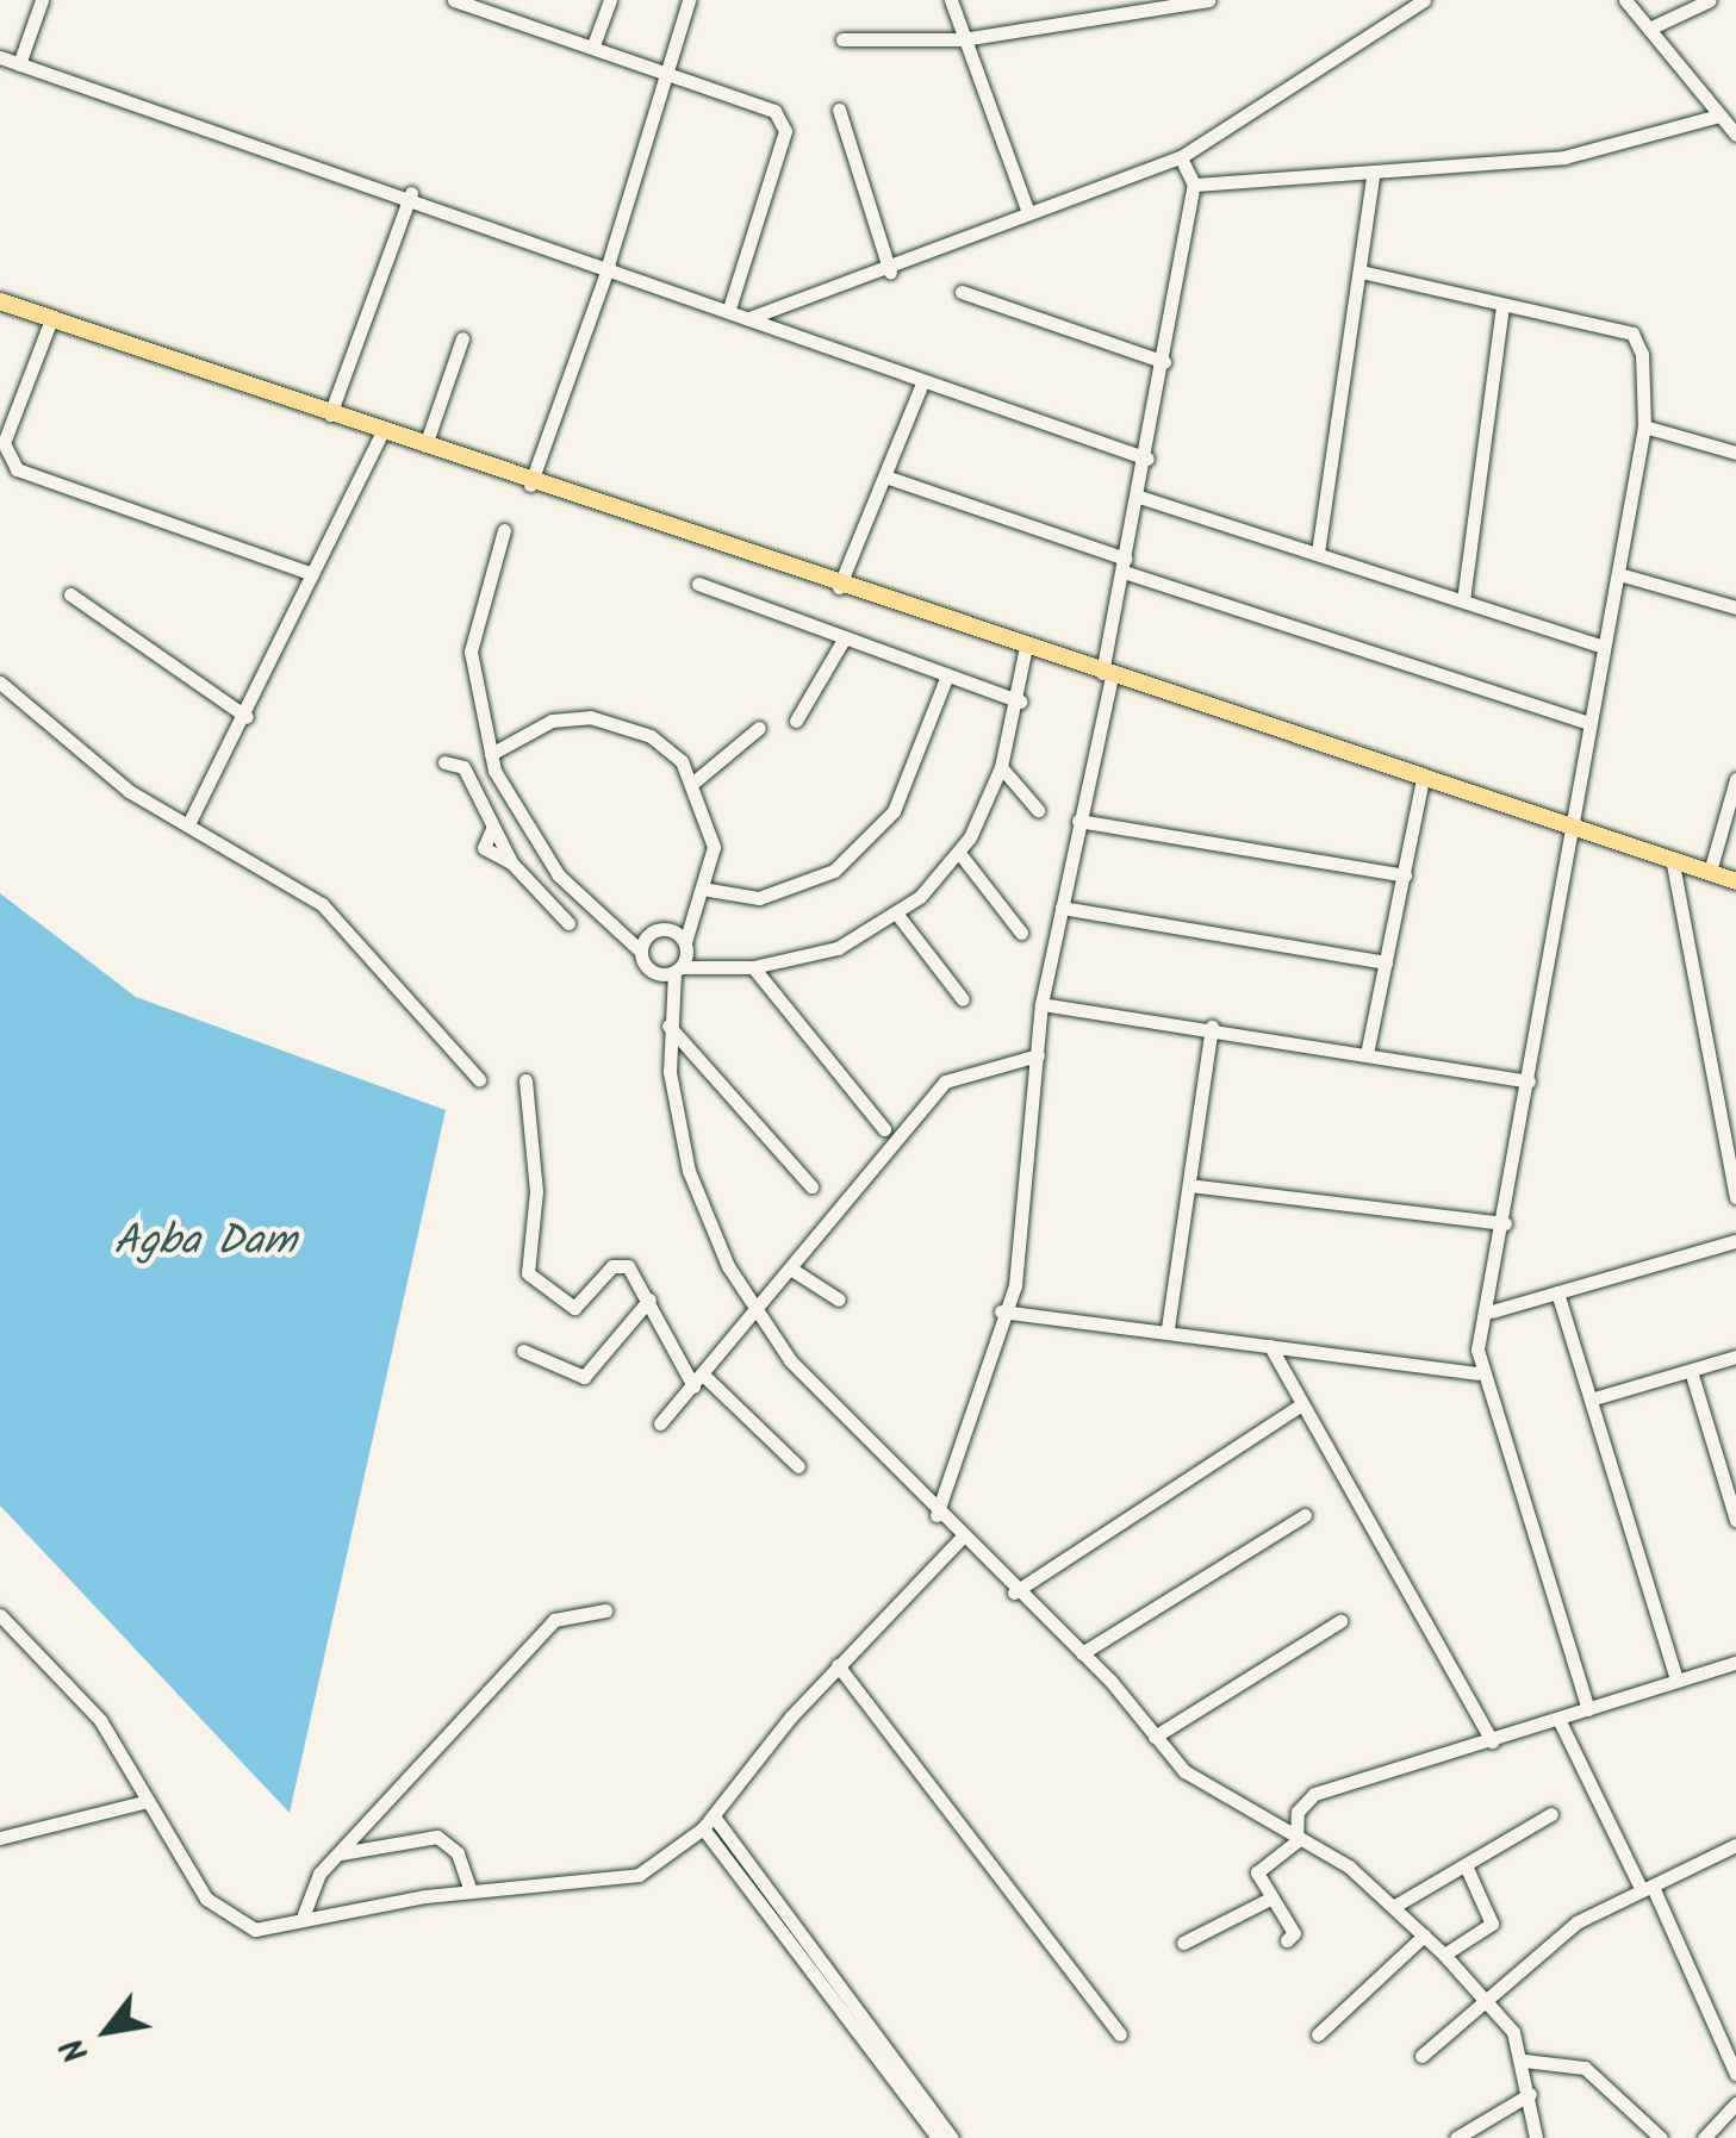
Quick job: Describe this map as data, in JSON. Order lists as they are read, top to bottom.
{
  "water": ["Agba Dam"],
  "north": "bottom left"
}
